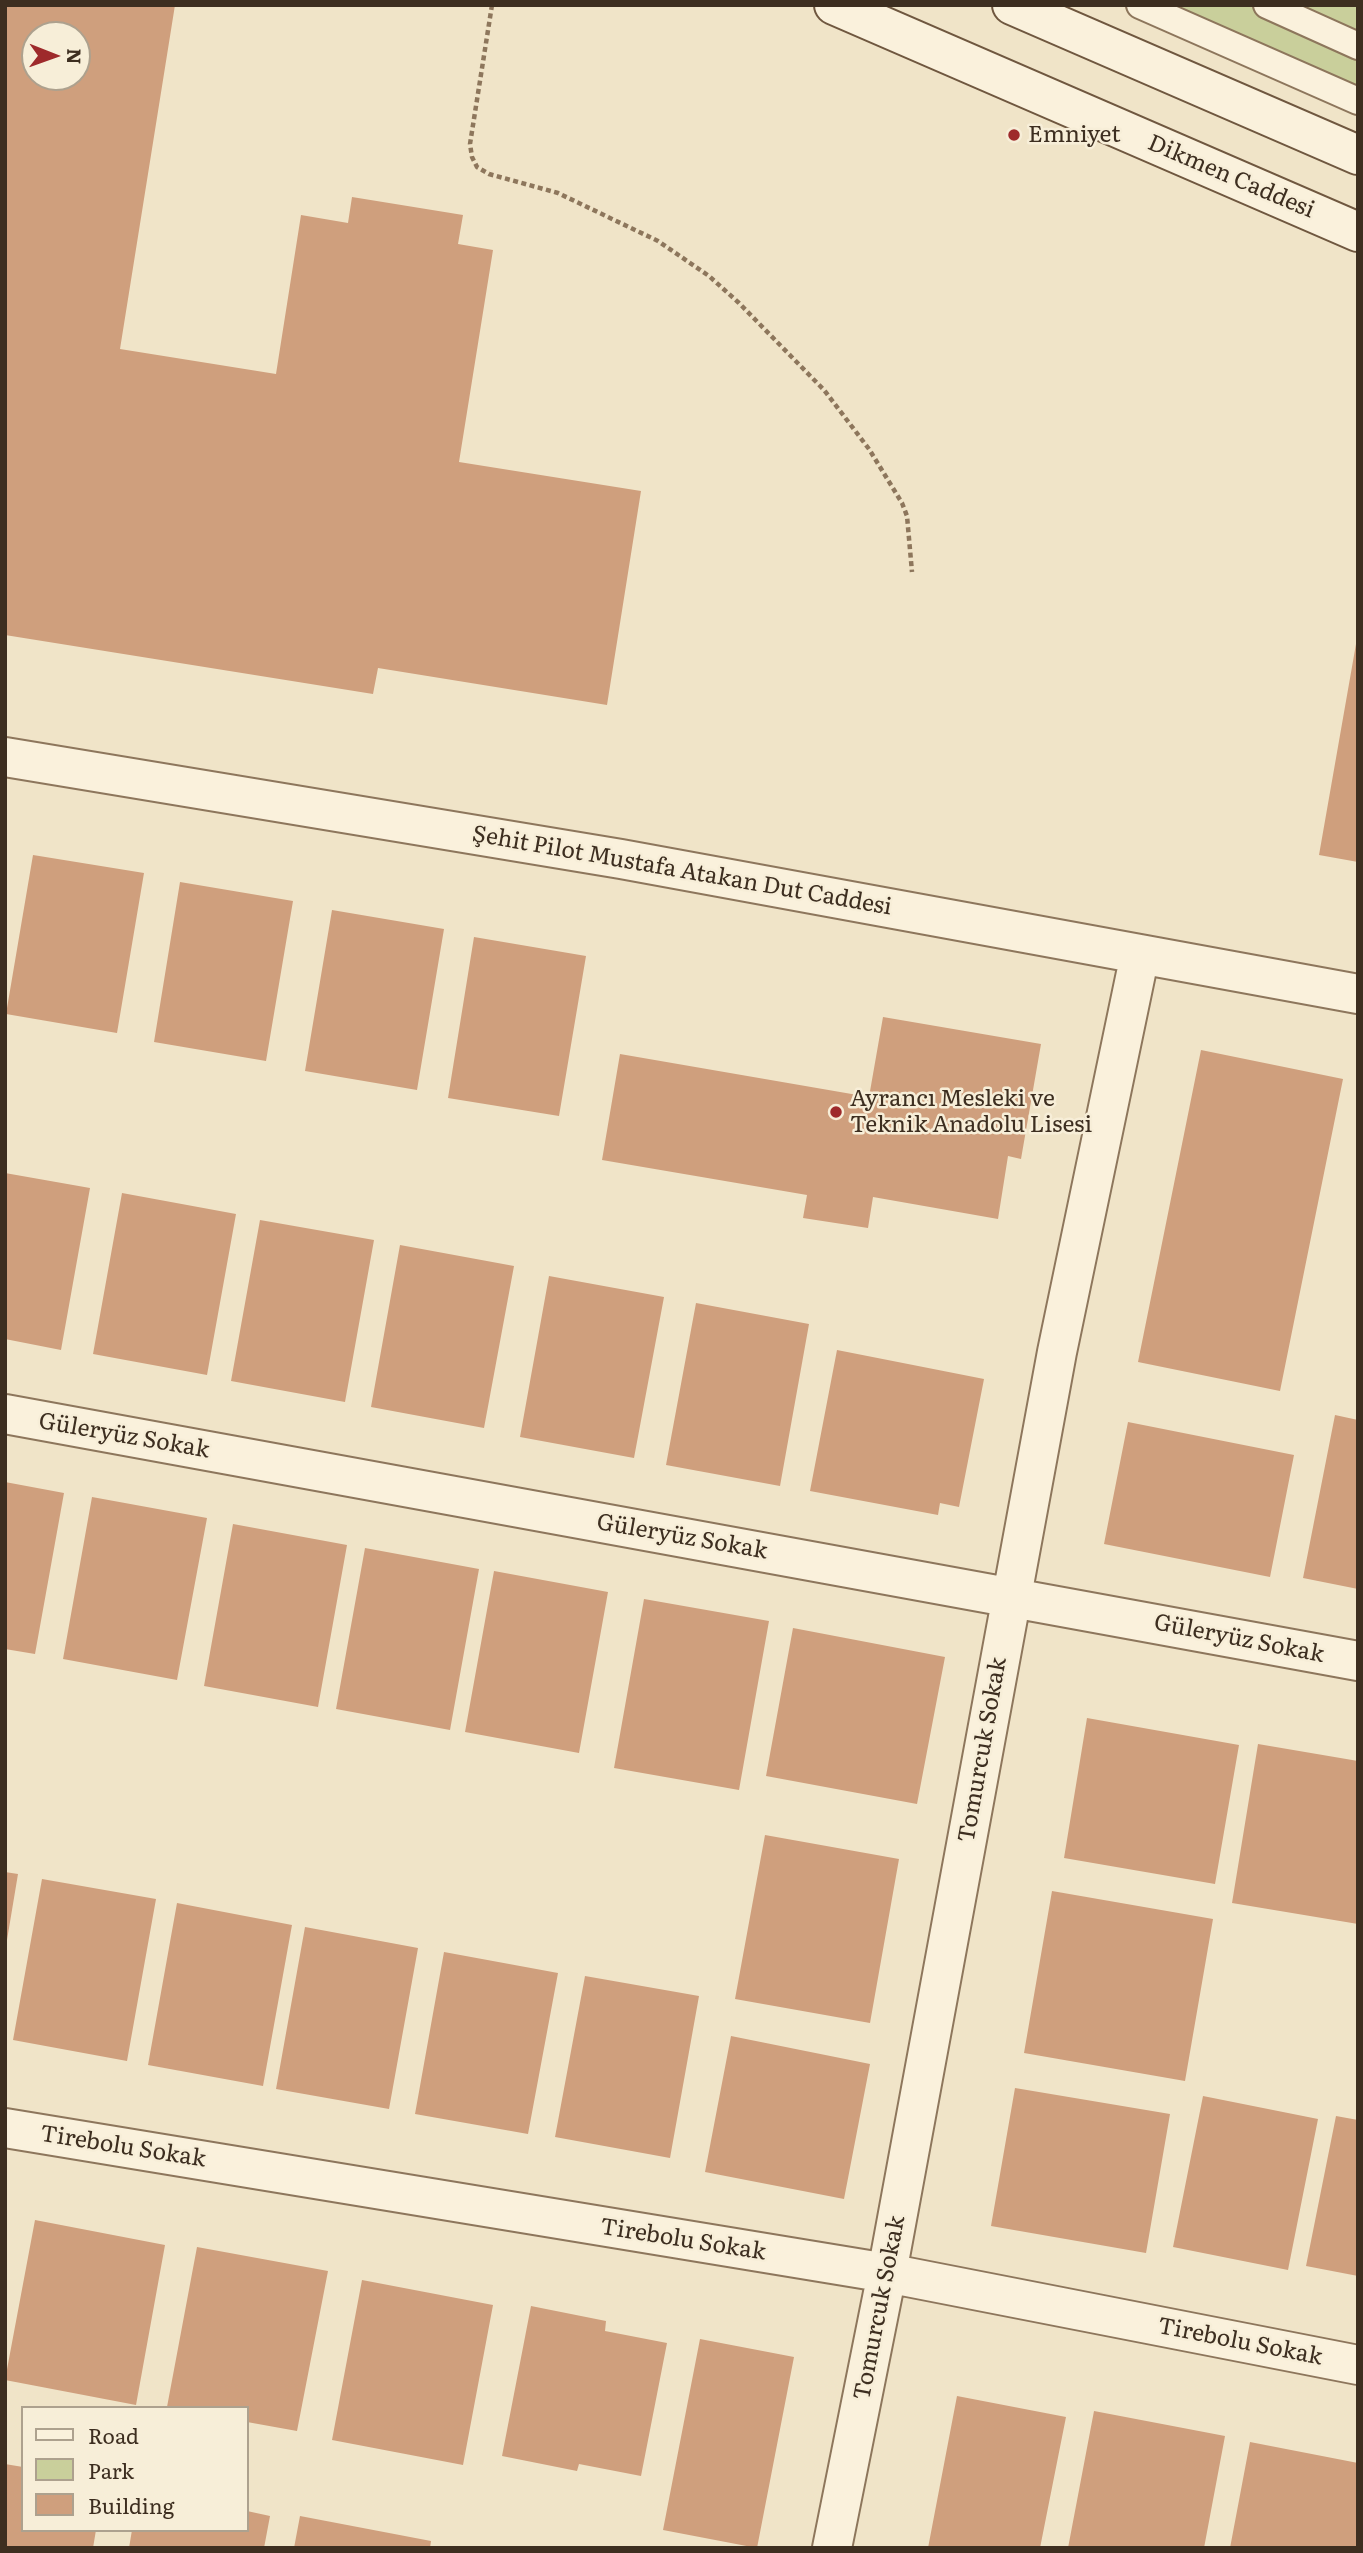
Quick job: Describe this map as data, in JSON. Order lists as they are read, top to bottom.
{
  "streets": {
    "street": [
      "Dikmen Caddesi",
      "Şehit Pilot Mustafa Atakan Dut Caddesi",
      "Güleryüz Sokak",
      "Tomurcuk Sokak",
      "Tirebolu Sokak"
    ]
  },
  "crossings": [
    ["Şehit Pilot Mustafa Atakan Dut Caddesi", "Tomurcuk Sokak"],
    ["Güleryüz Sokak", "Tomurcuk Sokak"],
    ["Tomurcuk Sokak", "Tirebolu Sokak"]
  ],
  "places": ["Emniyet", "Ayrancı Mesleki ve Teknik Anadolu Lisesi"],
  "legend": ["Road", "Park", "Building"],
  "north": "right"
}
